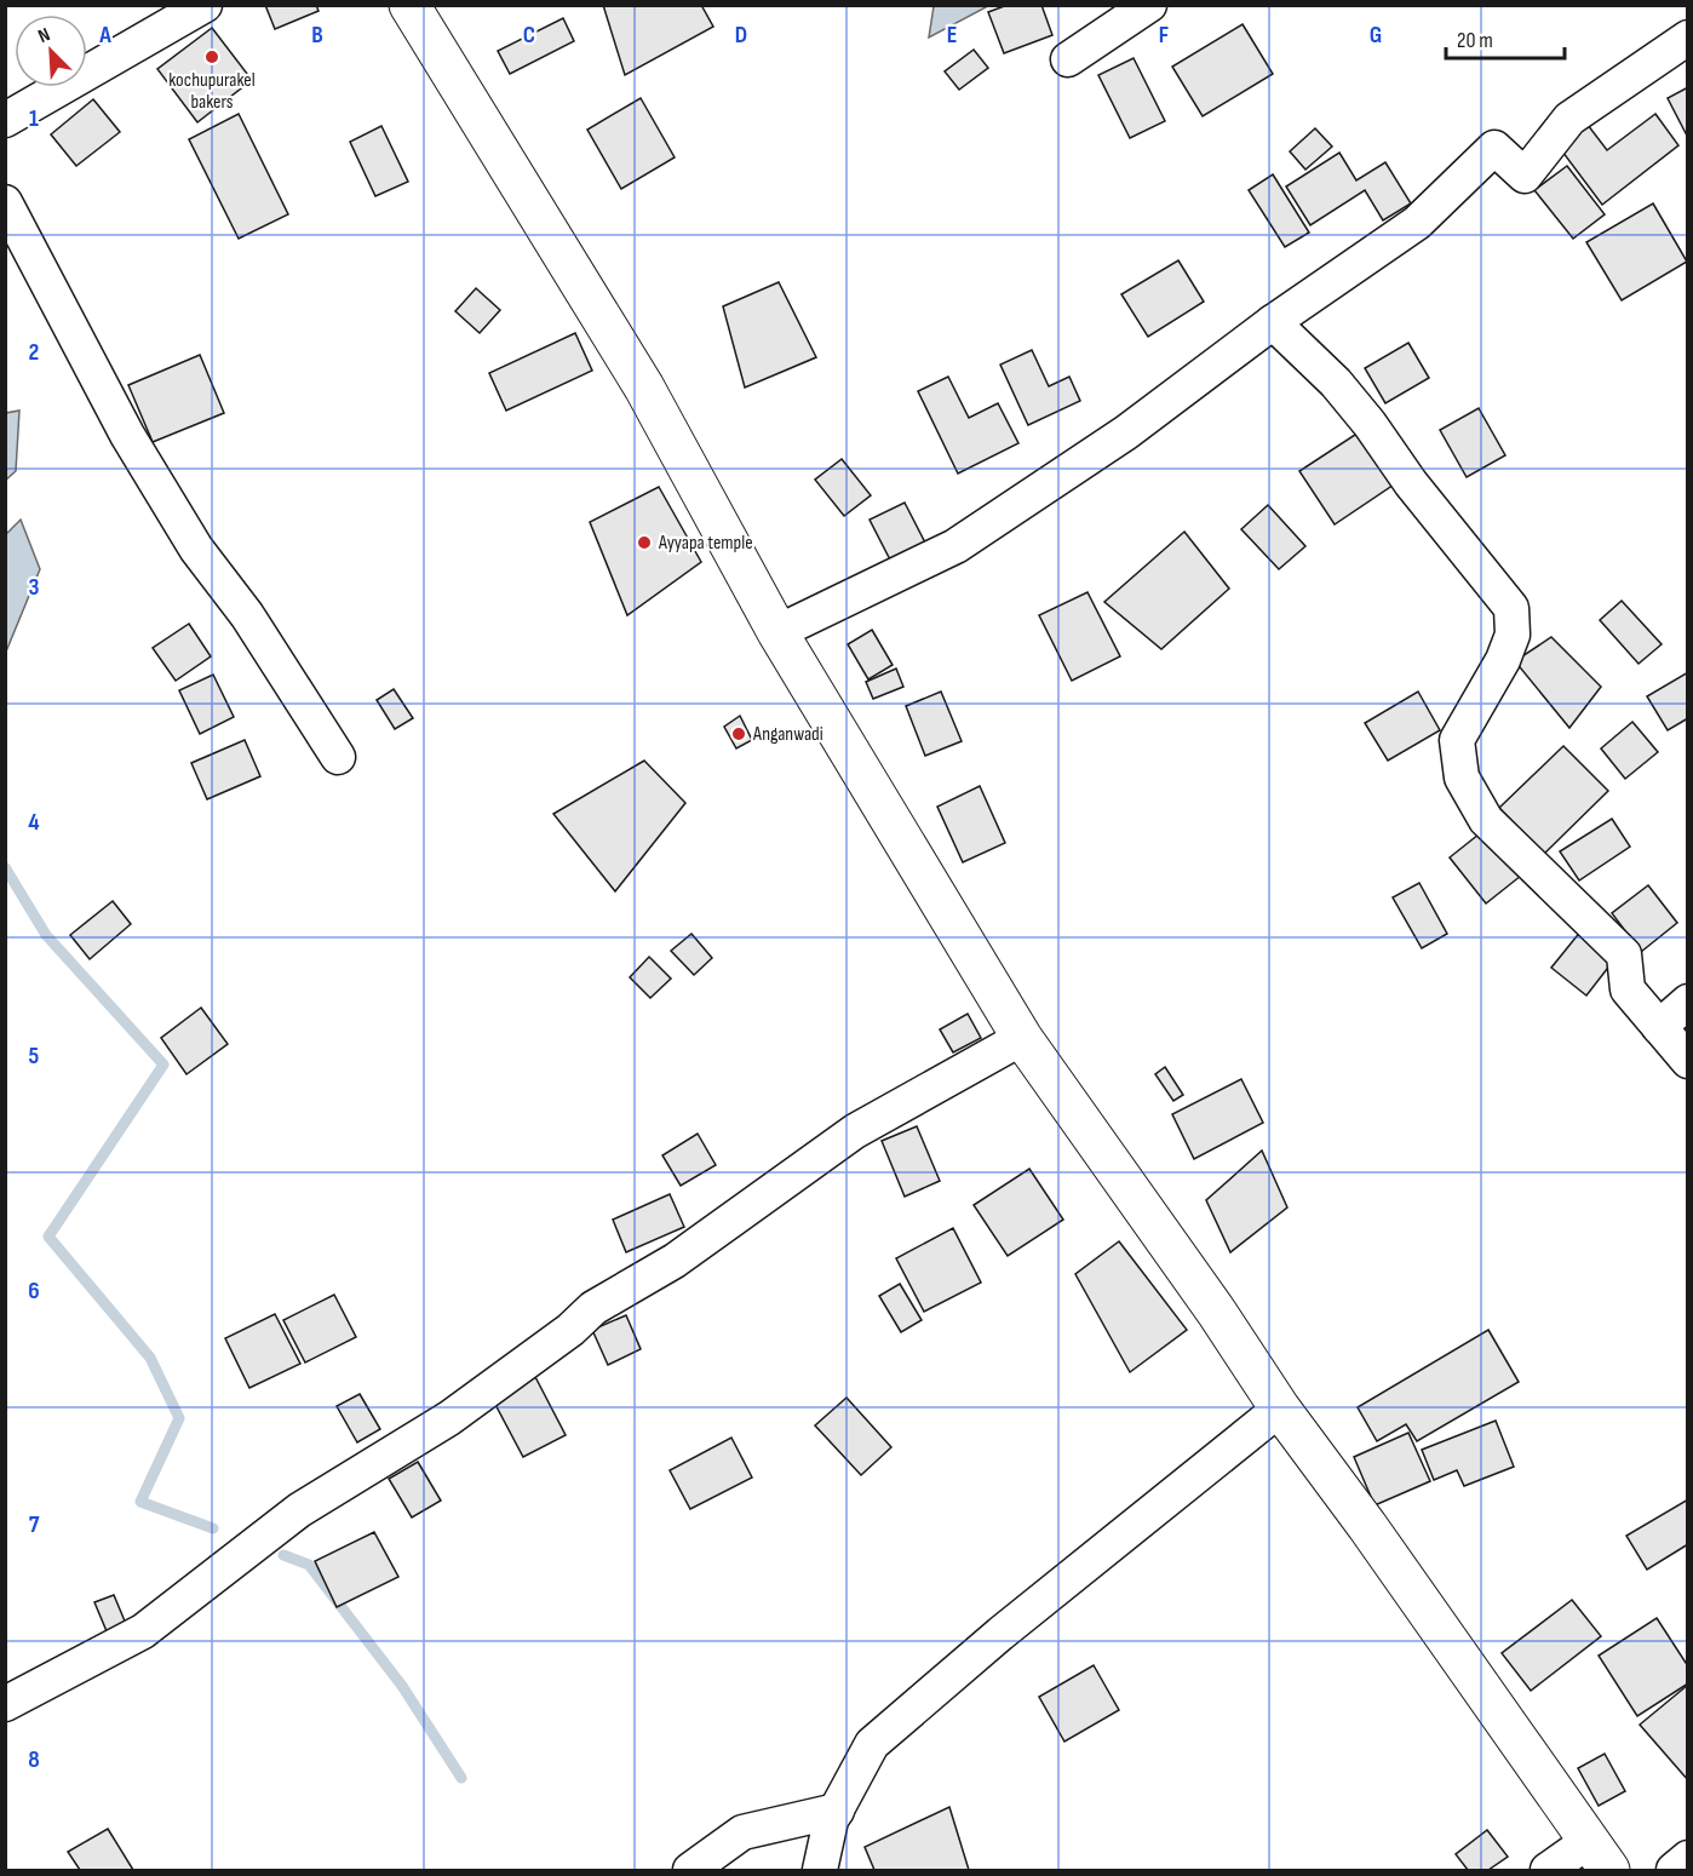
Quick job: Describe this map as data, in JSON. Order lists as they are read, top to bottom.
{
  "places": ["kochupurakel bakers", "Ayyapa temple", "Anganwadi"],
  "scale_bar": "20 m",
  "north": "top left",
  "grid": {
    "columns": [
      "A",
      "B",
      "C",
      "D",
      "E",
      "F",
      "G"
    ],
    "rows": [
      "1",
      "2",
      "3",
      "4",
      "5",
      "6",
      "7",
      "8"
    ]
  }
}
